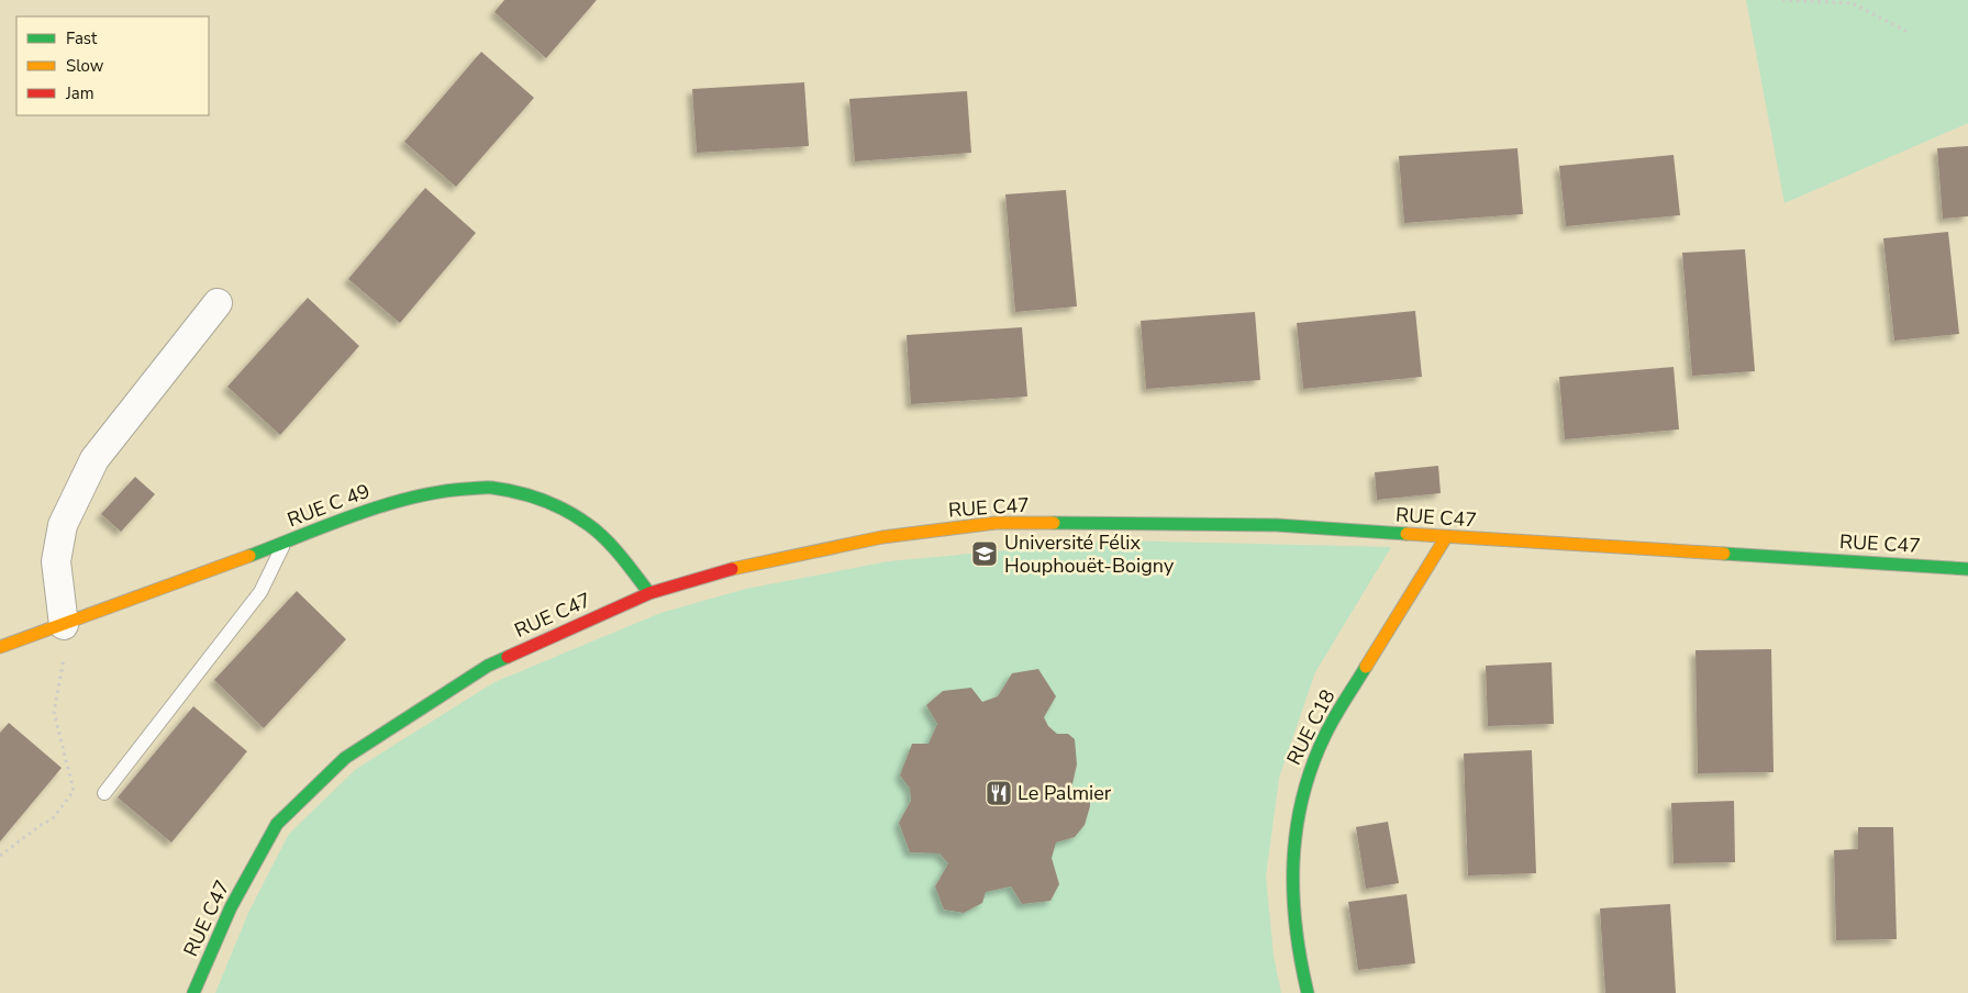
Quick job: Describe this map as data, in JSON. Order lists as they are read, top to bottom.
{
  "streets": {
    "street": ["RUE C 49", "RUE C47", "RUE C18"]
  },
  "crossings": [
    ["RUE C 49", "RUE C47"],
    ["RUE C47", "RUE C18"]
  ],
  "places": {
    "school or university": ["Université Félix Houphouët-Boigny"],
    "restaurant": ["Le Palmier"]
  },
  "legend": ["Fast", "Slow", "Jam"]
}
